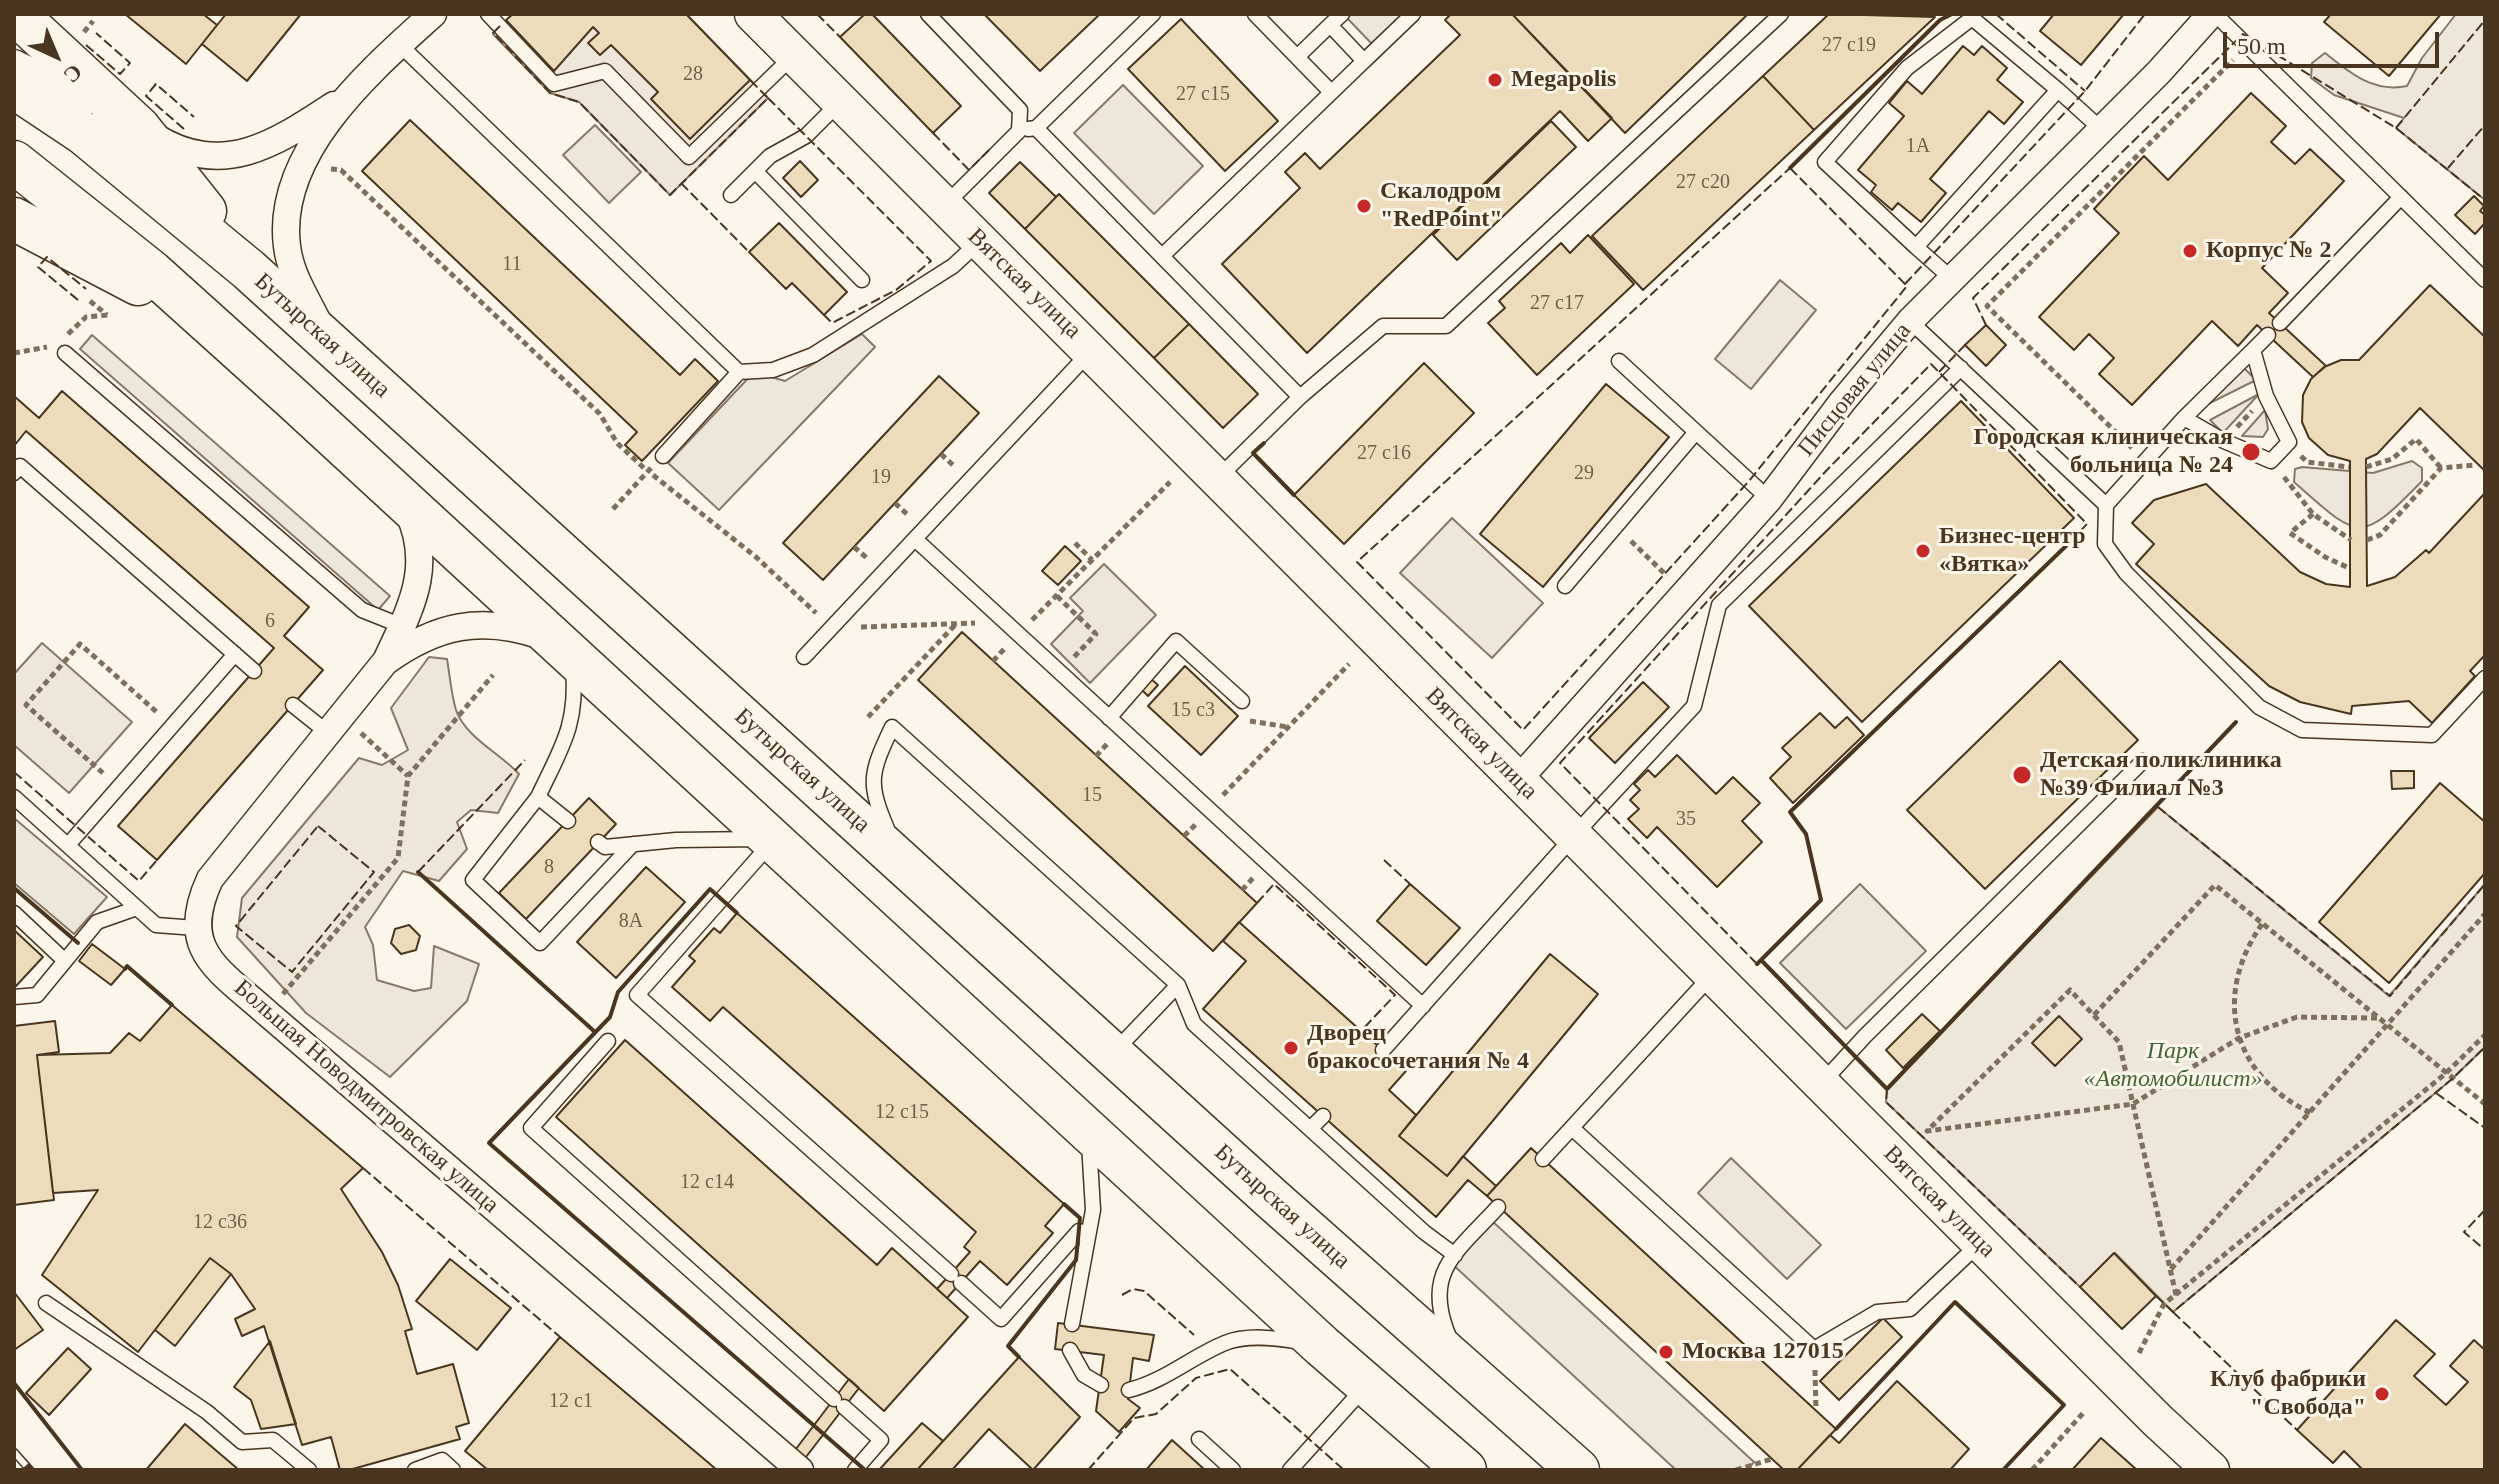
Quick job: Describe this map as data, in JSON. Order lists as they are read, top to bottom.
{
  "streets": {
    "main road": ["Бутырская улица"],
    "street": ["Вятская улица", "Писцовая улица", "Большая Новодмитровская улица"]
  },
  "crossings": [
    ["Вятская улица", "Писцовая улица"]
  ],
  "parks": ["Парк «Автомобилист»"],
  "places": [
    "Megapolis",
    "Скалодром \"RedPoint\"",
    "Корпус № 2",
    "Городская клиническая больница № 24",
    "Бизнес-центр «Вятка»",
    "Детская поликлиника №39 Филиал №3",
    "Дворец бракосочетания № 4",
    "Москва 127015",
    "Клуб фабрики \"Свобода\""
  ],
  "house_numbers": [
    "27 с19",
    "28",
    "27 с15",
    "1А",
    "27 с20",
    "11",
    "27 с17",
    "27 с16",
    "29",
    "19",
    "6",
    "15 с3",
    "15",
    "35",
    "8",
    "8А",
    "12 с15",
    "12 с14",
    "12 с36",
    "12 с1"
  ],
  "scale_bar": "50 m",
  "north": "bottom right"
}
